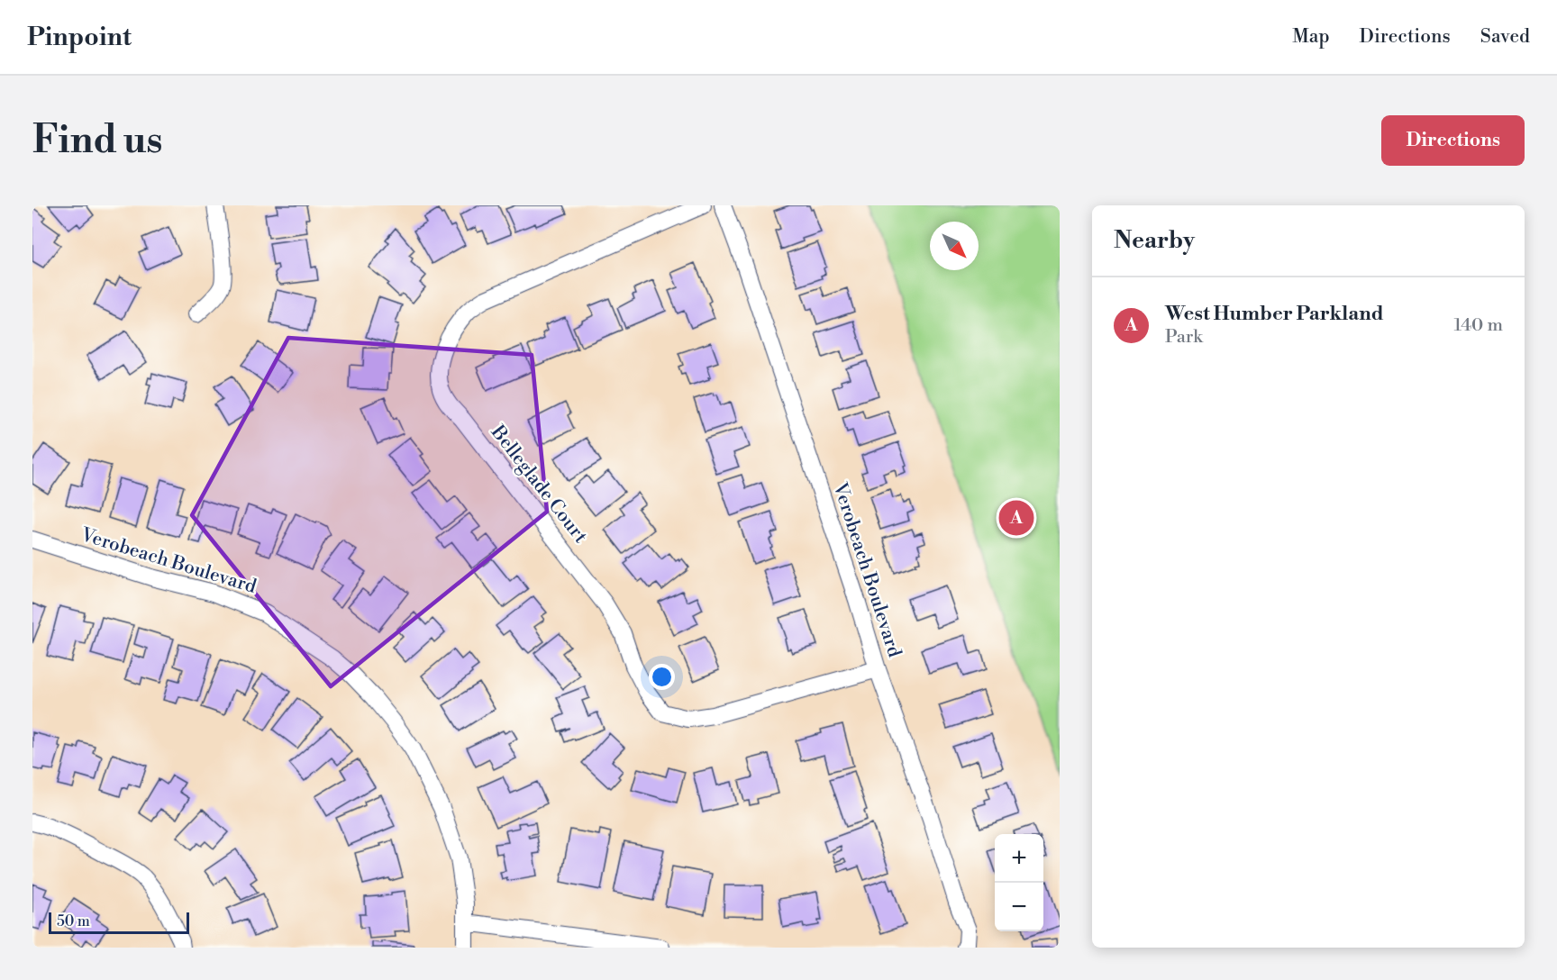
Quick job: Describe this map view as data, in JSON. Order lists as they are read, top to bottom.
{
  "streets": {
    "street": ["Belleglade Court", "Verobeach Boulevard"]
  },
  "crossings": [
    ["Belleglade Court", "Verobeach Boulevard"]
  ],
  "scale_bar": "50 m",
  "north": "bottom right",
  "page": {
    "header": "Pinpoint",
    "nav": ["Map", "Directions", "Saved"],
    "buttons": "Directions",
    "title": "Find us",
    "heading": "Nearby",
    "list": [
      {
        "mark": "A",
        "name": "West Humber Parkland",
        "note": "Park",
        "value": "140 m"
      }
    ],
    "pins": "A",
    "map_buttons": ["+", "−"],
    "scale": "50 m"
  }
}
